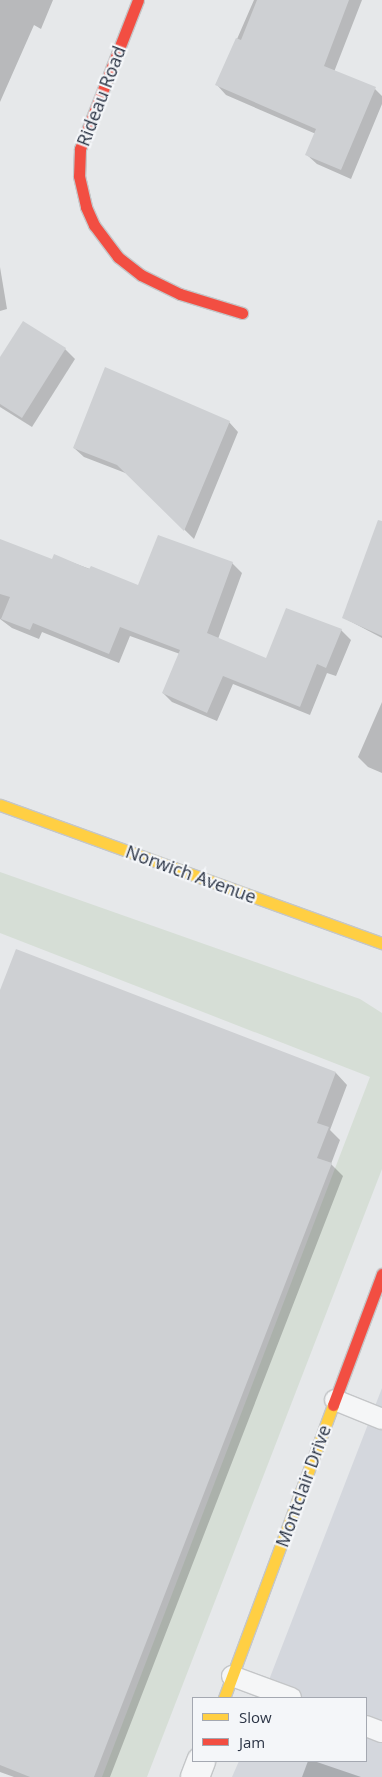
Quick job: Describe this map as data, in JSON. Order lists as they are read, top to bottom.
{
  "streets": {
    "street": ["Rideau Road", "Norwich Avenue", "Montclair Drive"]
  },
  "legend": ["Slow", "Jam"]
}
